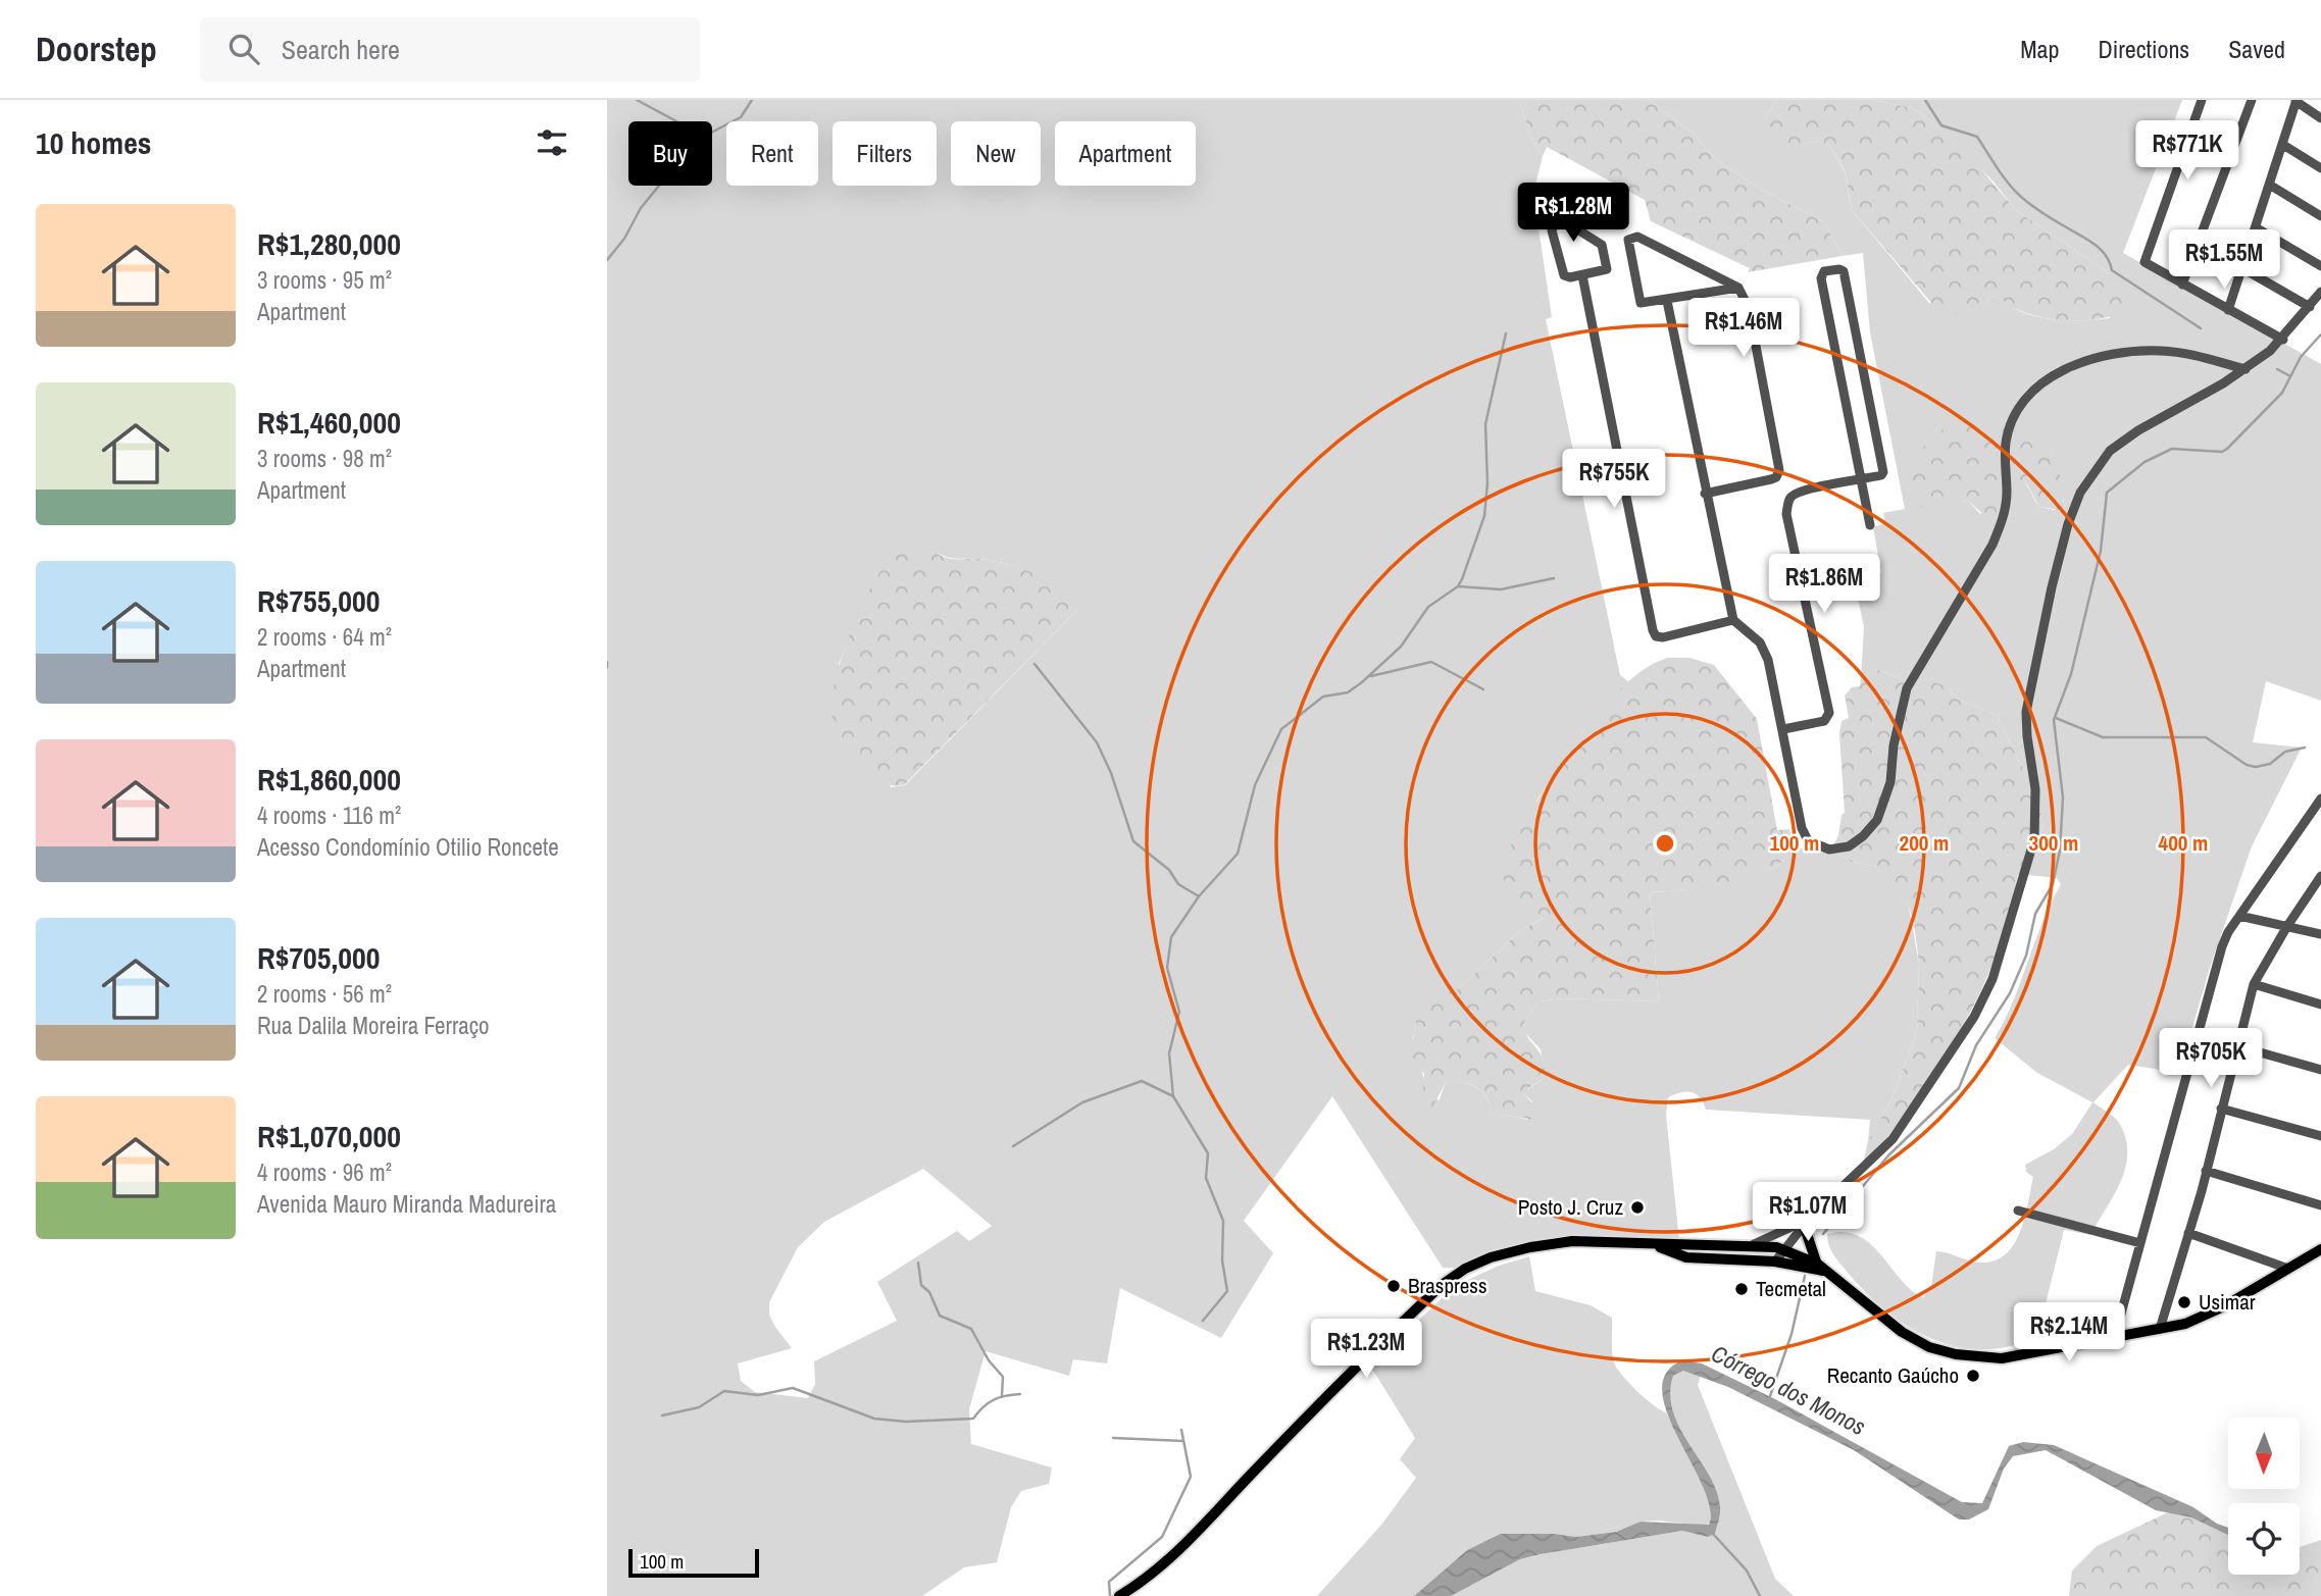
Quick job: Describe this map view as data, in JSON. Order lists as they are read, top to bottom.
{
  "water": ["Córrego dos Monos"],
  "places": [
    "Posto J. Cruz",
    "Braspress",
    "Tecmetal",
    "Usimar",
    "Recanto Gaúcho"
  ],
  "scale_bar": "100 m",
  "north": "bottom",
  "page": {
    "header": "Doorstep",
    "search": "Search here",
    "nav": ["Map", "Directions", "Saved"],
    "heading": "10 homes",
    "price": [
      "R$771K",
      "R$1.28M",
      "R$1.55M",
      "R$1.46M",
      "R$755K",
      "R$1.86M",
      "R$705K",
      "R$1.07M",
      "R$2.14M",
      "R$1.23M"
    ],
    "chip": [
      "Buy",
      "Rent",
      "Filters",
      "New",
      "Apartment"
    ],
    "list": [
      {
        "name": "R$1,280,000",
        "note": "3 rooms · 95 m² · Apartment"
      },
      {
        "name": "R$1,460,000",
        "note": "3 rooms · 98 m² · Apartment"
      },
      {
        "name": "R$755,000",
        "note": "2 rooms · 64 m² · Apartment"
      },
      {
        "name": "R$1,860,000",
        "note": "4 rooms · 116 m² · Acesso Condomínio Otilio Roncete"
      },
      {
        "name": "R$705,000",
        "note": "2 rooms · 56 m² · Rua Dalila Moreira Ferraço"
      },
      {
        "name": "R$1,070,000",
        "note": "4 rooms · 96 m² · Avenida Mauro Miranda Madureira"
      }
    ],
    "scale": "100 m"
  },
  "rings": [
    "100 m",
    "200 m",
    "300 m",
    "400 m"
  ]
}
